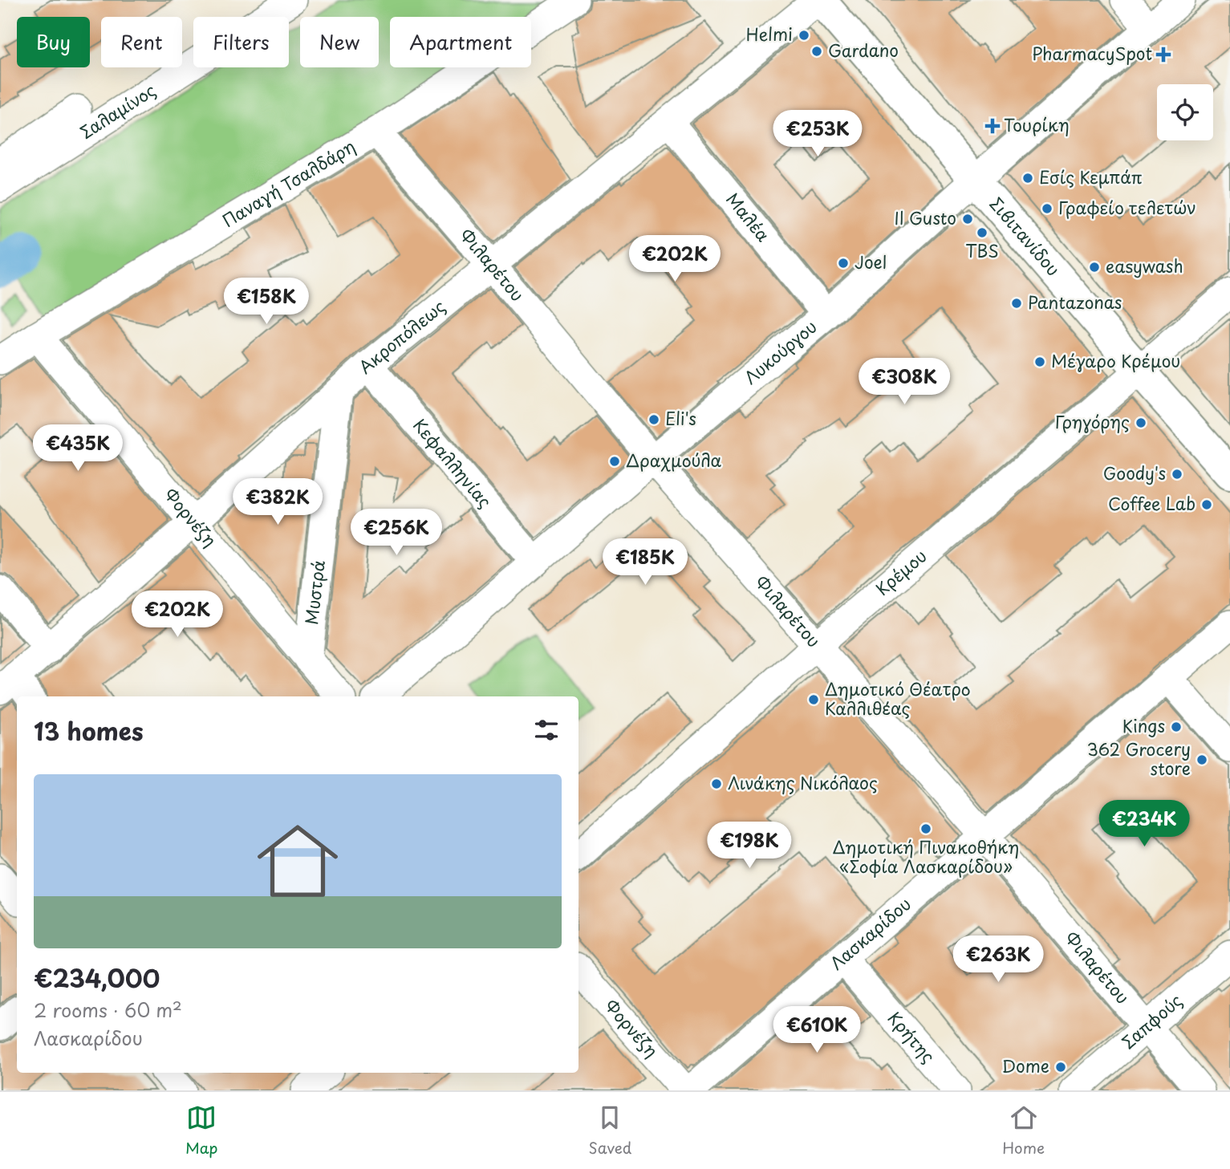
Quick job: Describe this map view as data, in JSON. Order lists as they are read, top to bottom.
{
  "streets": {
    "main road": ["Σιβιτανίδου"],
    "street": [
      "Σαλαμίνος",
      "Παναγή Τσαλδάρη",
      "Μαλέα",
      "Φιλαρέτου",
      "Ακροπόλεως",
      "Λυκούργου",
      "Κεφαλληνίας",
      "Φορνέζη",
      "Κρέμου",
      "Μυστρά",
      "Λασκαρίδου",
      "Σαπφούς",
      "Κρήτης"
    ]
  },
  "crossings": [
    ["Παναγή Τσαλδάρη", "Φιλαρέτου"],
    ["Παναγή Τσαλδάρη", "Φορνέζη"],
    ["Μαλέα", "Ακροπόλεως"],
    ["Μαλέα", "Λυκούργου"],
    ["Σιβιτανίδου", "Ακροπόλεως"],
    ["Σιβιτανίδου", "Λυκούργου"],
    ["Σιβιτανίδου", "Κρέμου"],
    ["Φιλαρέτου", "Ακροπόλεως"],
    ["Φιλαρέτου", "Λυκούργου"],
    ["Φιλαρέτου", "Κρέμου"],
    ["Φιλαρέτου", "Λασκαρίδου"],
    ["Φιλαρέτου", "Σαπφούς"],
    ["Ακροπόλεως", "Κεφαλληνίας"],
    ["Ακροπόλεως", "Φορνέζη"],
    ["Ακροπόλεως", "Μυστρά"],
    ["Λυκούργου", "Κεφαλληνίας"],
    ["Φορνέζη", "Μυστρά"],
    ["Λασκαρίδου", "Κρήτης"]
  ],
  "places": {
    "other": [
      "Helmi",
      "Gardano",
      "Εσίς Κεμπάπ",
      "Γραφείο τελετών",
      "Il Gusto",
      "TBS",
      "Joel",
      "easywash",
      "Pantazonas",
      "Μέγαρο Κρέμου",
      "Eli's",
      "Γρηγόρης",
      "Δραχμούλα",
      "Goody's",
      "Coffee Lab",
      "Δημοτικό Θέατρο Καλλιθέας",
      "Kings",
      "362 Grocery store",
      "Λινάκης Νικόλαος",
      "Δημοτική Πινακοθήκη «Σοφία Λασκαρίδου»",
      "Dome"
    ],
    "health": ["PharmacySpot", "Τουρίκη"]
  },
  "page": {
    "chip": [
      "Buy",
      "Rent",
      "Filters",
      "New",
      "Apartment"
    ],
    "price": [
      "€253K",
      "€202K",
      "€158K",
      "€308K",
      "€435K",
      "€382K",
      "€256K",
      "€185K",
      "€202K",
      "€234K",
      "€198K",
      "€263K",
      "€610K"
    ],
    "heading": "13 homes",
    "list": [
      {
        "name": "€234,000",
        "note": "2 rooms · 60 m² · Λασκαρίδου"
      }
    ],
    "tabs": ["Map", "Saved", "Home"]
  }
}
